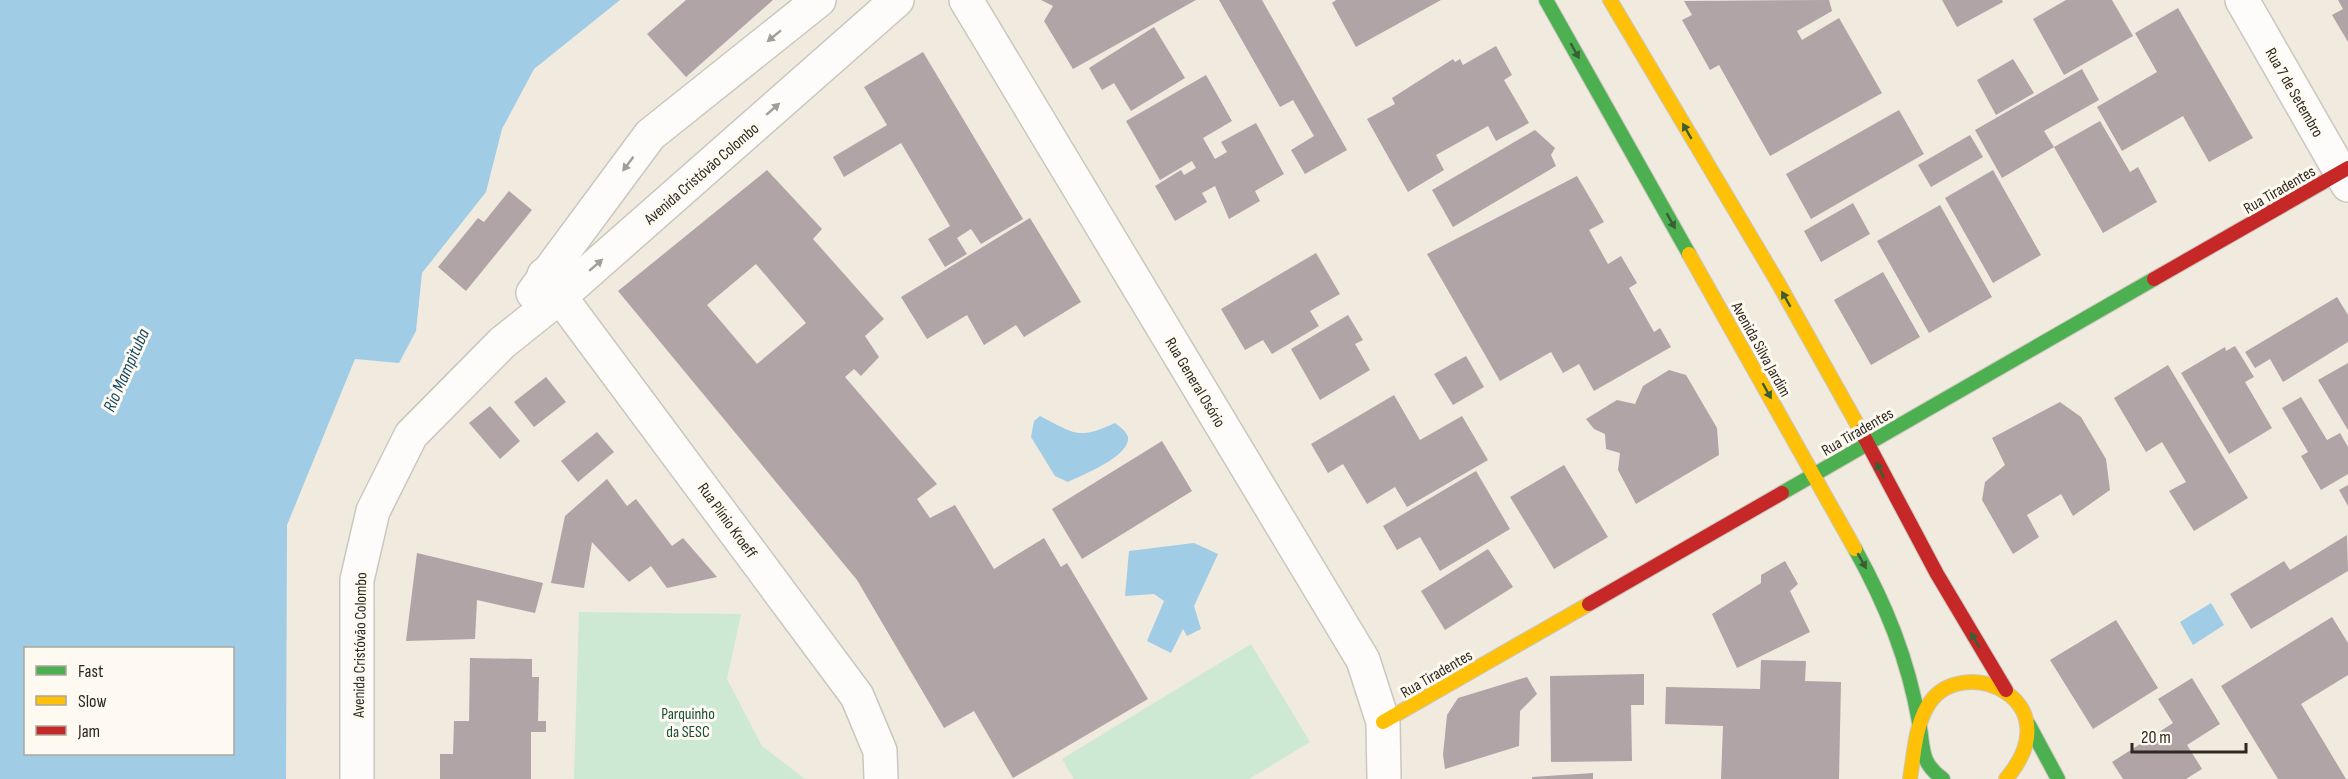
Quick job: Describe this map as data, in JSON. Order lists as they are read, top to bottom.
{
  "streets": {
    "street": [
      "Rua 7 de Setembro",
      "Avenida Cristóvão Colombo",
      "Rua Tiradentes",
      "Avenida Silva Jardim",
      "Rua General Osório",
      "Rua Plínio Kroeff"
    ]
  },
  "crossings": [
    ["Rua 7 de Setembro", "Rua Tiradentes"],
    ["Avenida Cristóvão Colombo", "Rua Plínio Kroeff"],
    ["Rua Tiradentes", "Avenida Silva Jardim"],
    ["Rua Tiradentes", "Rua General Osório"]
  ],
  "water": ["Rio Mampituba"],
  "parks": ["Parquinho da SESC"],
  "legend": ["Fast", "Slow", "Jam"],
  "scale_bar": "20 m"
}
